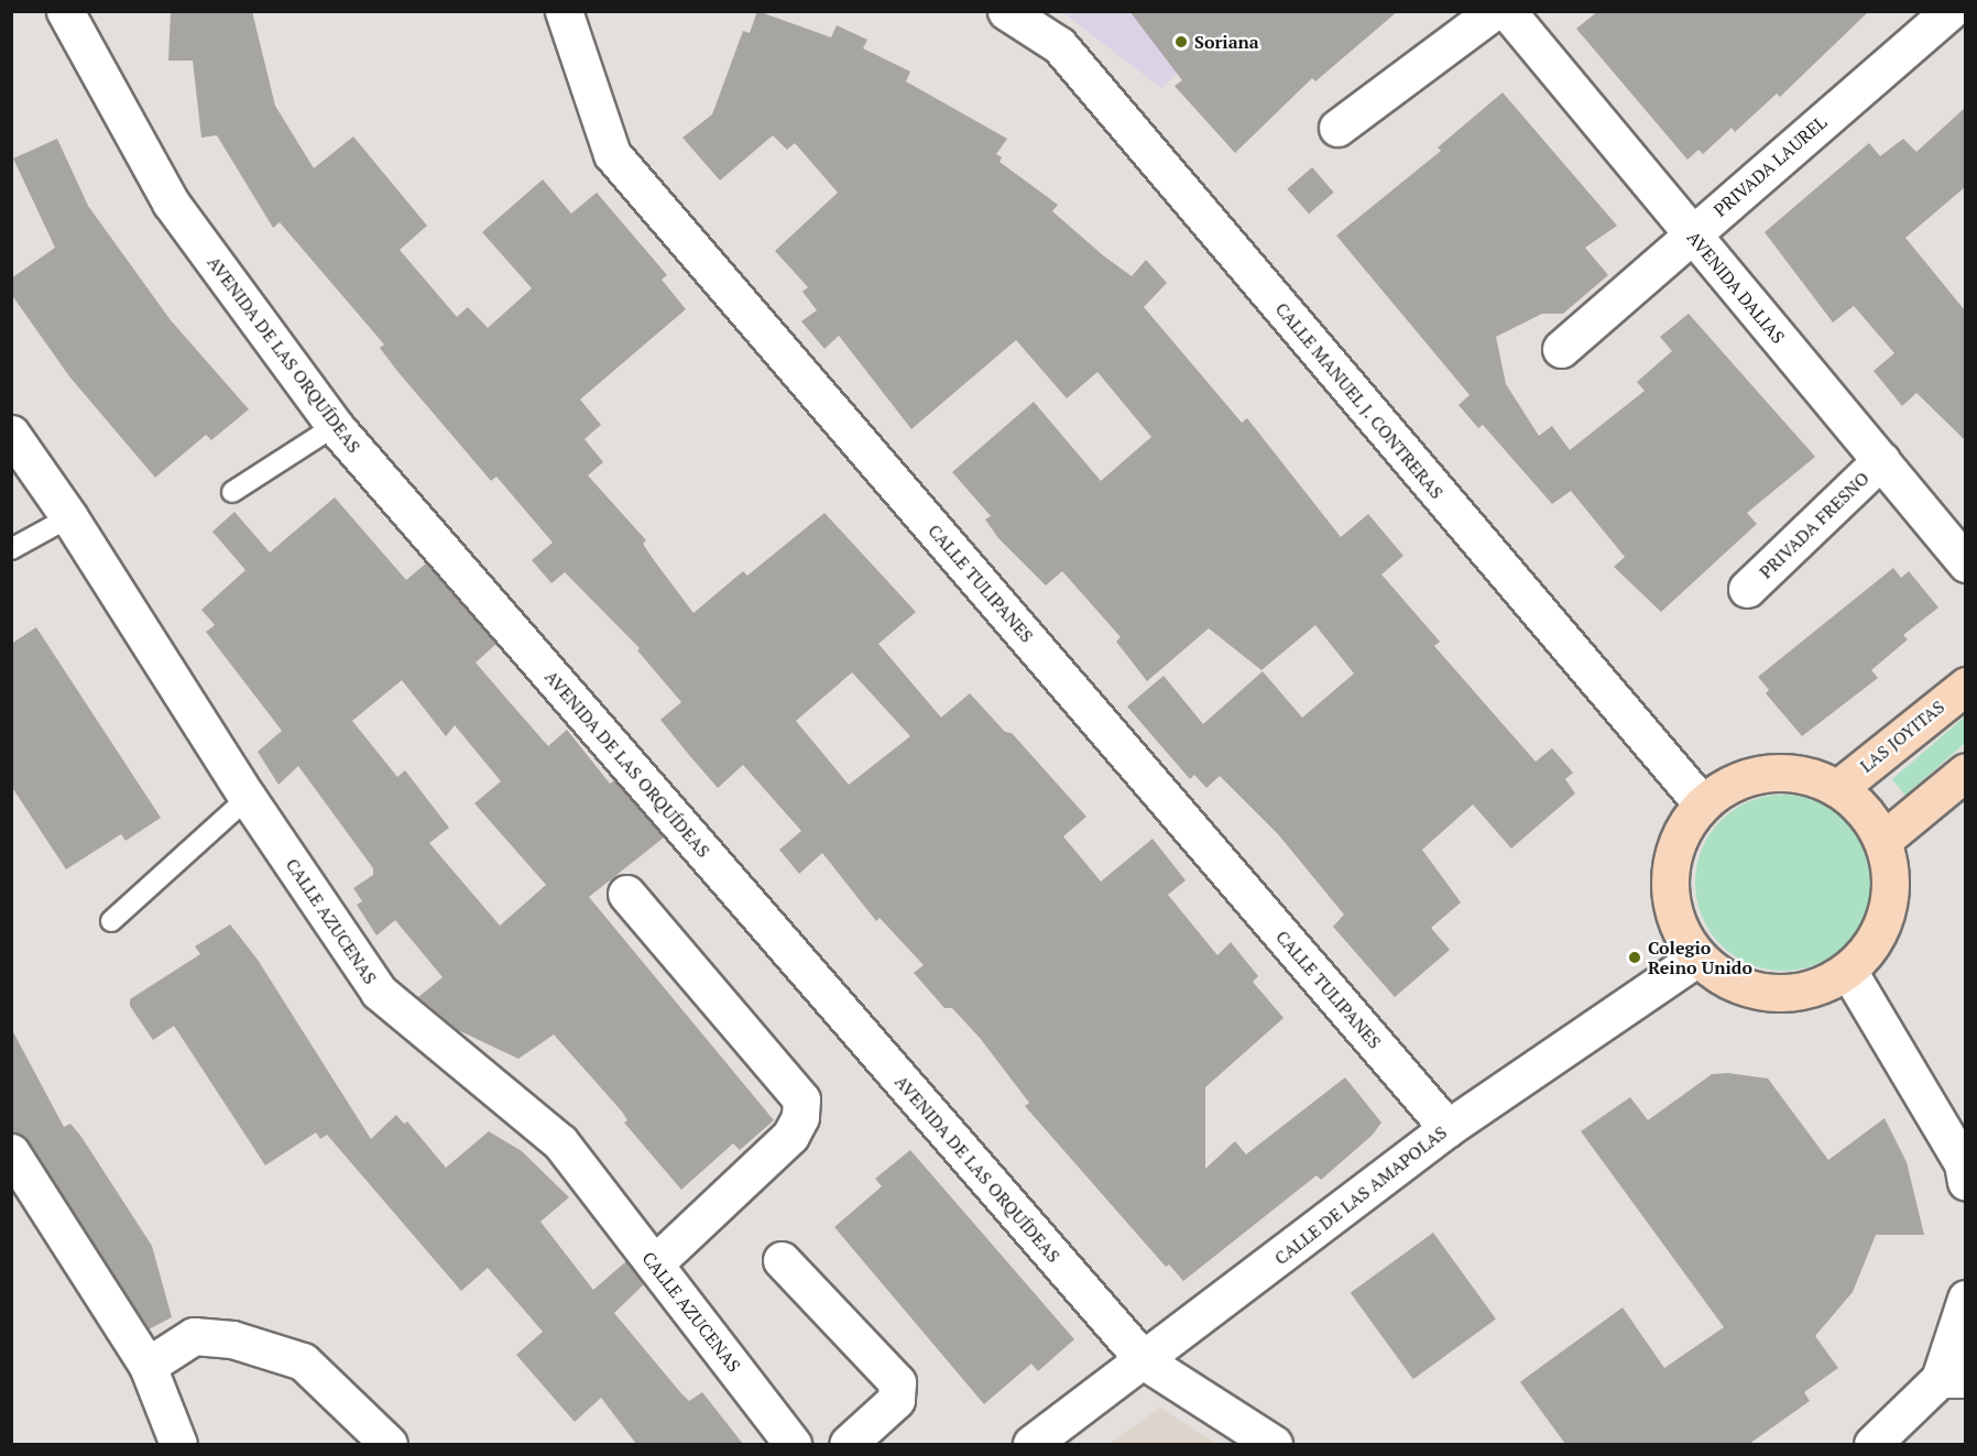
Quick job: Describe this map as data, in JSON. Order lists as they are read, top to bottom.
{
  "streets": {
    "main road": ["LAS JOYITAS"],
    "street": [
      "PRIVADA LAUREL",
      "AVENIDA DALIAS",
      "AVENIDA DE LAS ORQUÍDEAS",
      "CALLE MANUEL J. CONTRERAS",
      "PRIVADA FRESNO",
      "CALLE TULIPANES",
      "CALLE AZUCENAS",
      "CALLE DE LAS AMAPOLAS"
    ]
  },
  "crossings": [
    ["PRIVADA LAUREL", "AVENIDA DALIAS"],
    ["AVENIDA DALIAS", "PRIVADA FRESNO"],
    ["AVENIDA DE LAS ORQUÍDEAS", "CALLE DE LAS AMAPOLAS"],
    ["CALLE MANUEL J. CONTRERAS", "LAS JOYITAS"],
    ["CALLE MANUEL J. CONTRERAS", "CALLE DE LAS AMAPOLAS"],
    ["CALLE TULIPANES", "CALLE DE LAS AMAPOLAS"],
    ["LAS JOYITAS", "CALLE DE LAS AMAPOLAS"]
  ],
  "places": ["Soriana", "Colegio Reino Unido"]
}
